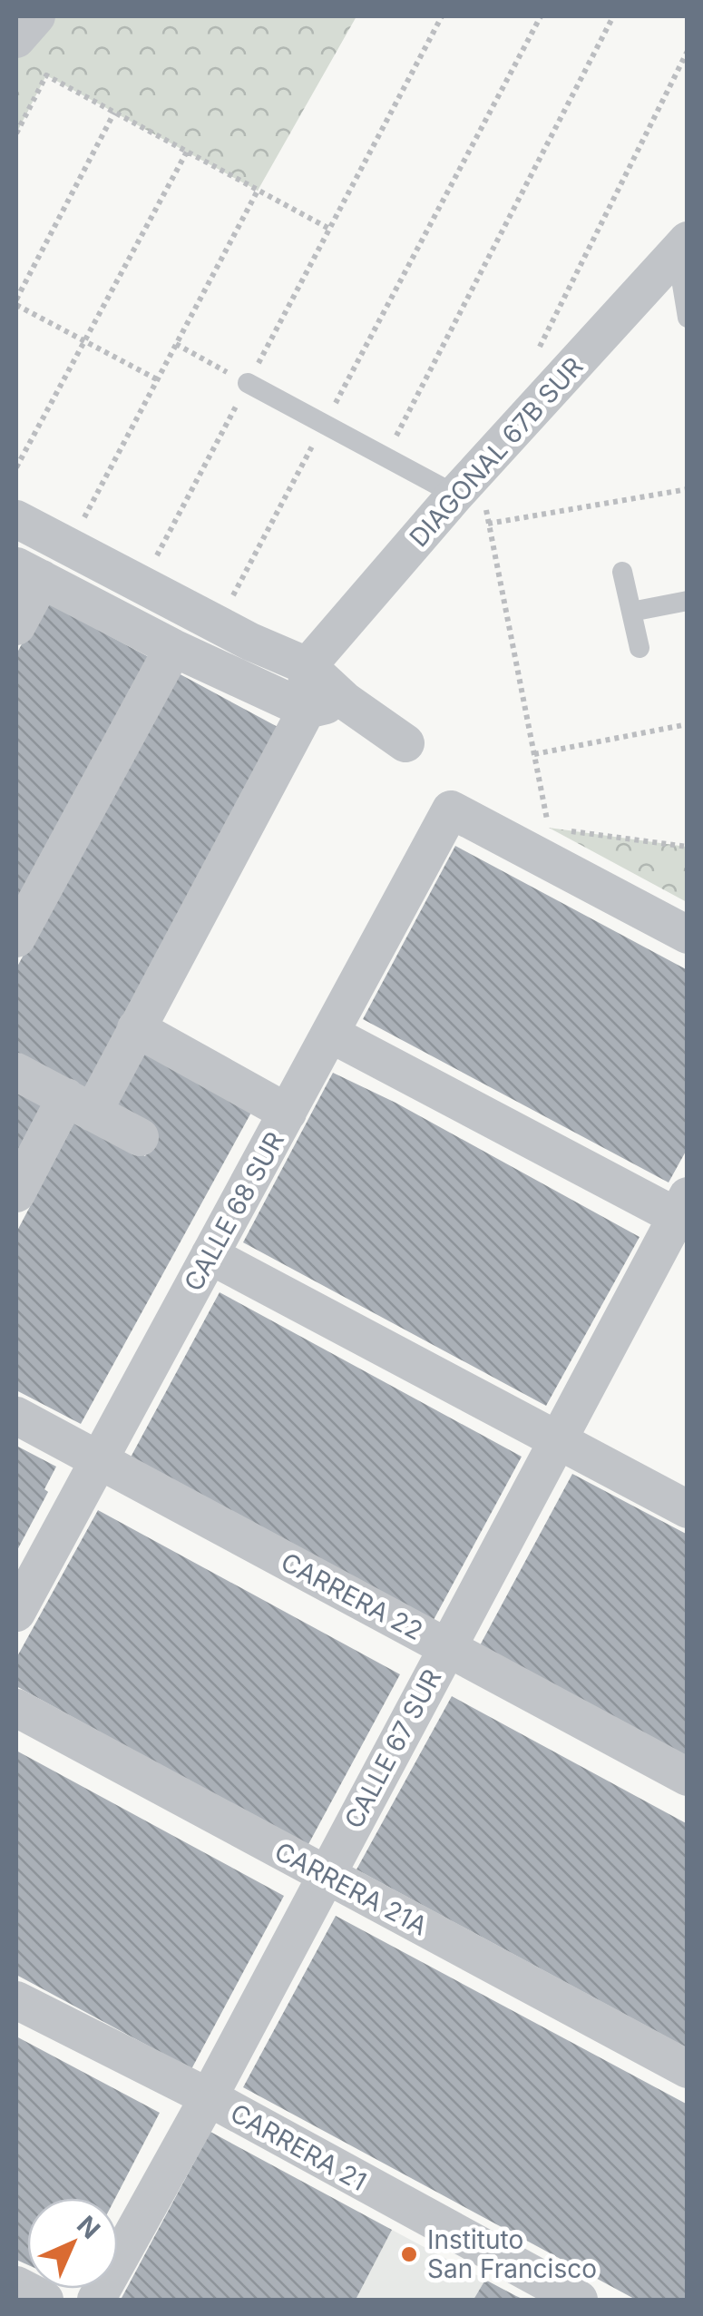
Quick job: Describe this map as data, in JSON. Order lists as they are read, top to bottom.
{
  "streets": {
    "street": [
      "DIAGONAL 67B SUR",
      "CALLE 68 SUR",
      "CARRERA 22",
      "CALLE 67 SUR",
      "CARRERA 21A",
      "CARRERA 21"
    ]
  },
  "crossings": [
    ["CALLE 68 SUR", "CARRERA 22"],
    ["CARRERA 22", "CALLE 67 SUR"],
    ["CALLE 67 SUR", "CARRERA 21A"],
    ["CALLE 67 SUR", "CARRERA 21"]
  ],
  "places": ["Instituto San Francisco"],
  "north": "top right"
}
